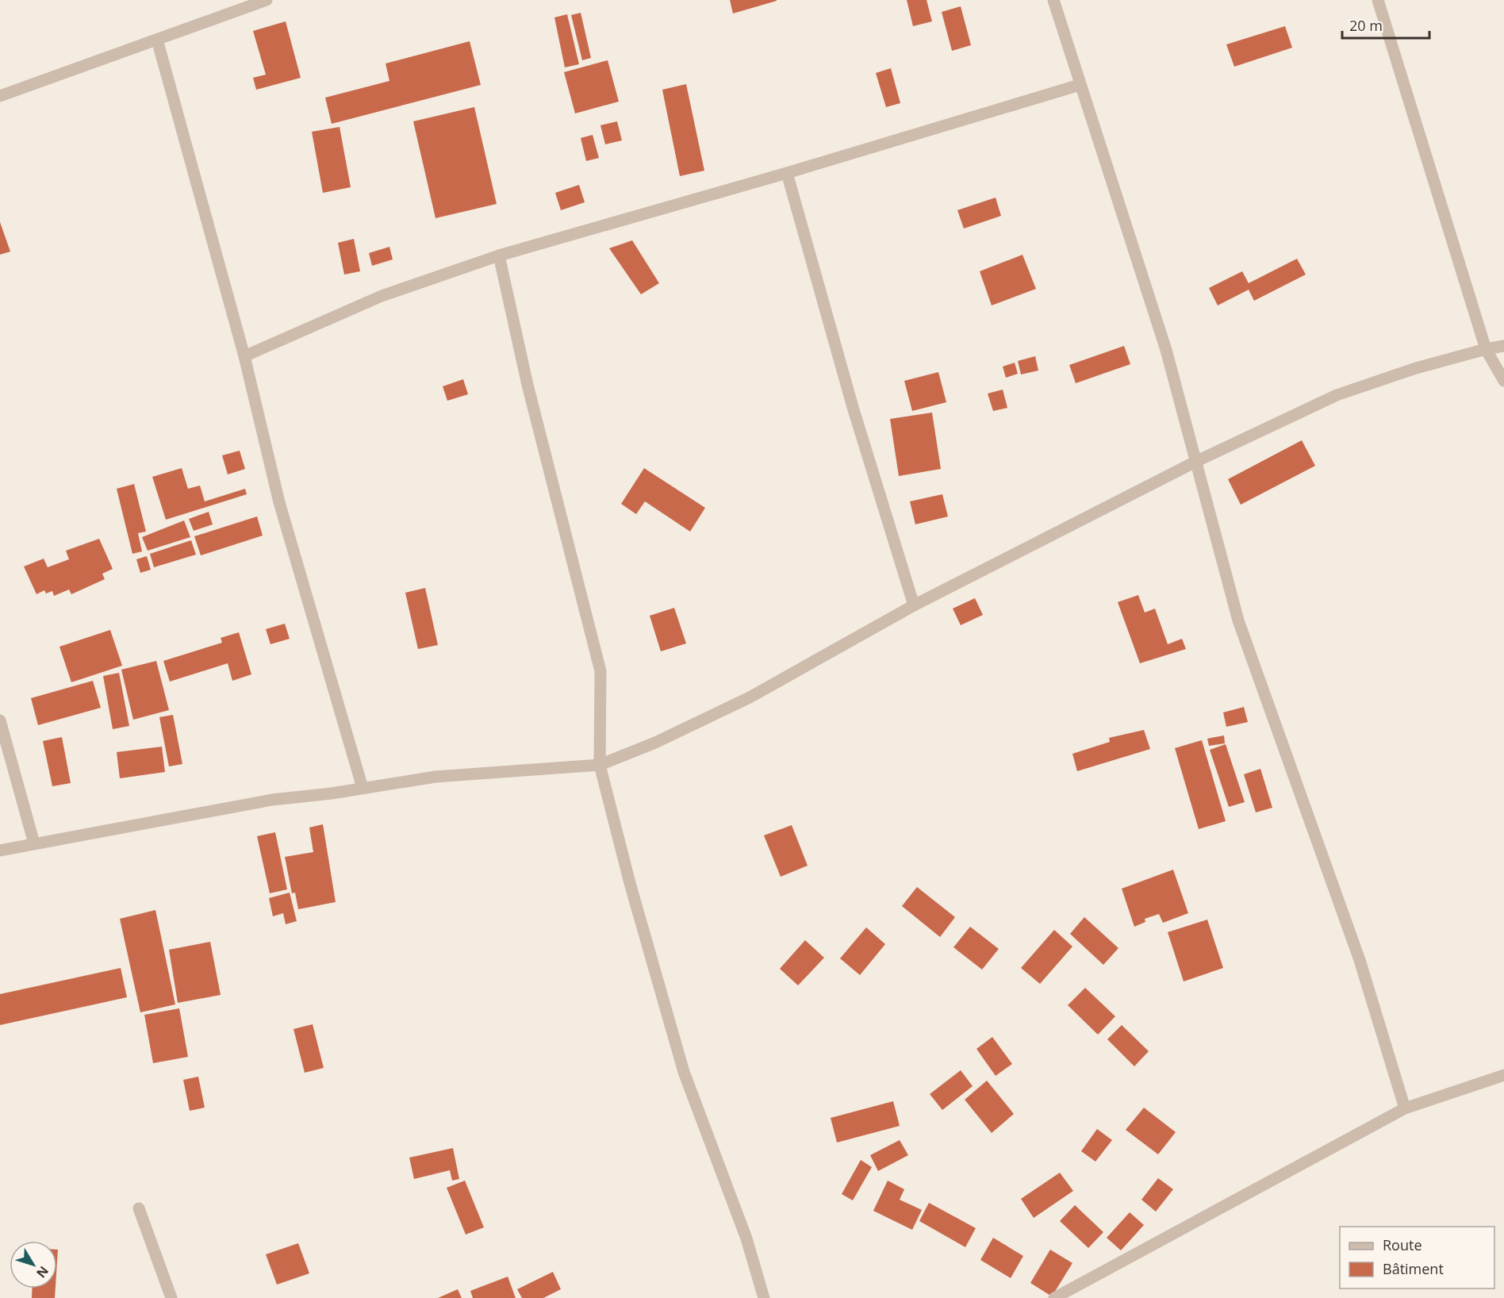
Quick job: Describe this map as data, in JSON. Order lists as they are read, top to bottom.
{
  "legend": ["Route", "Bâtiment"],
  "scale_bar": "20 m",
  "north": "bottom right"
}
